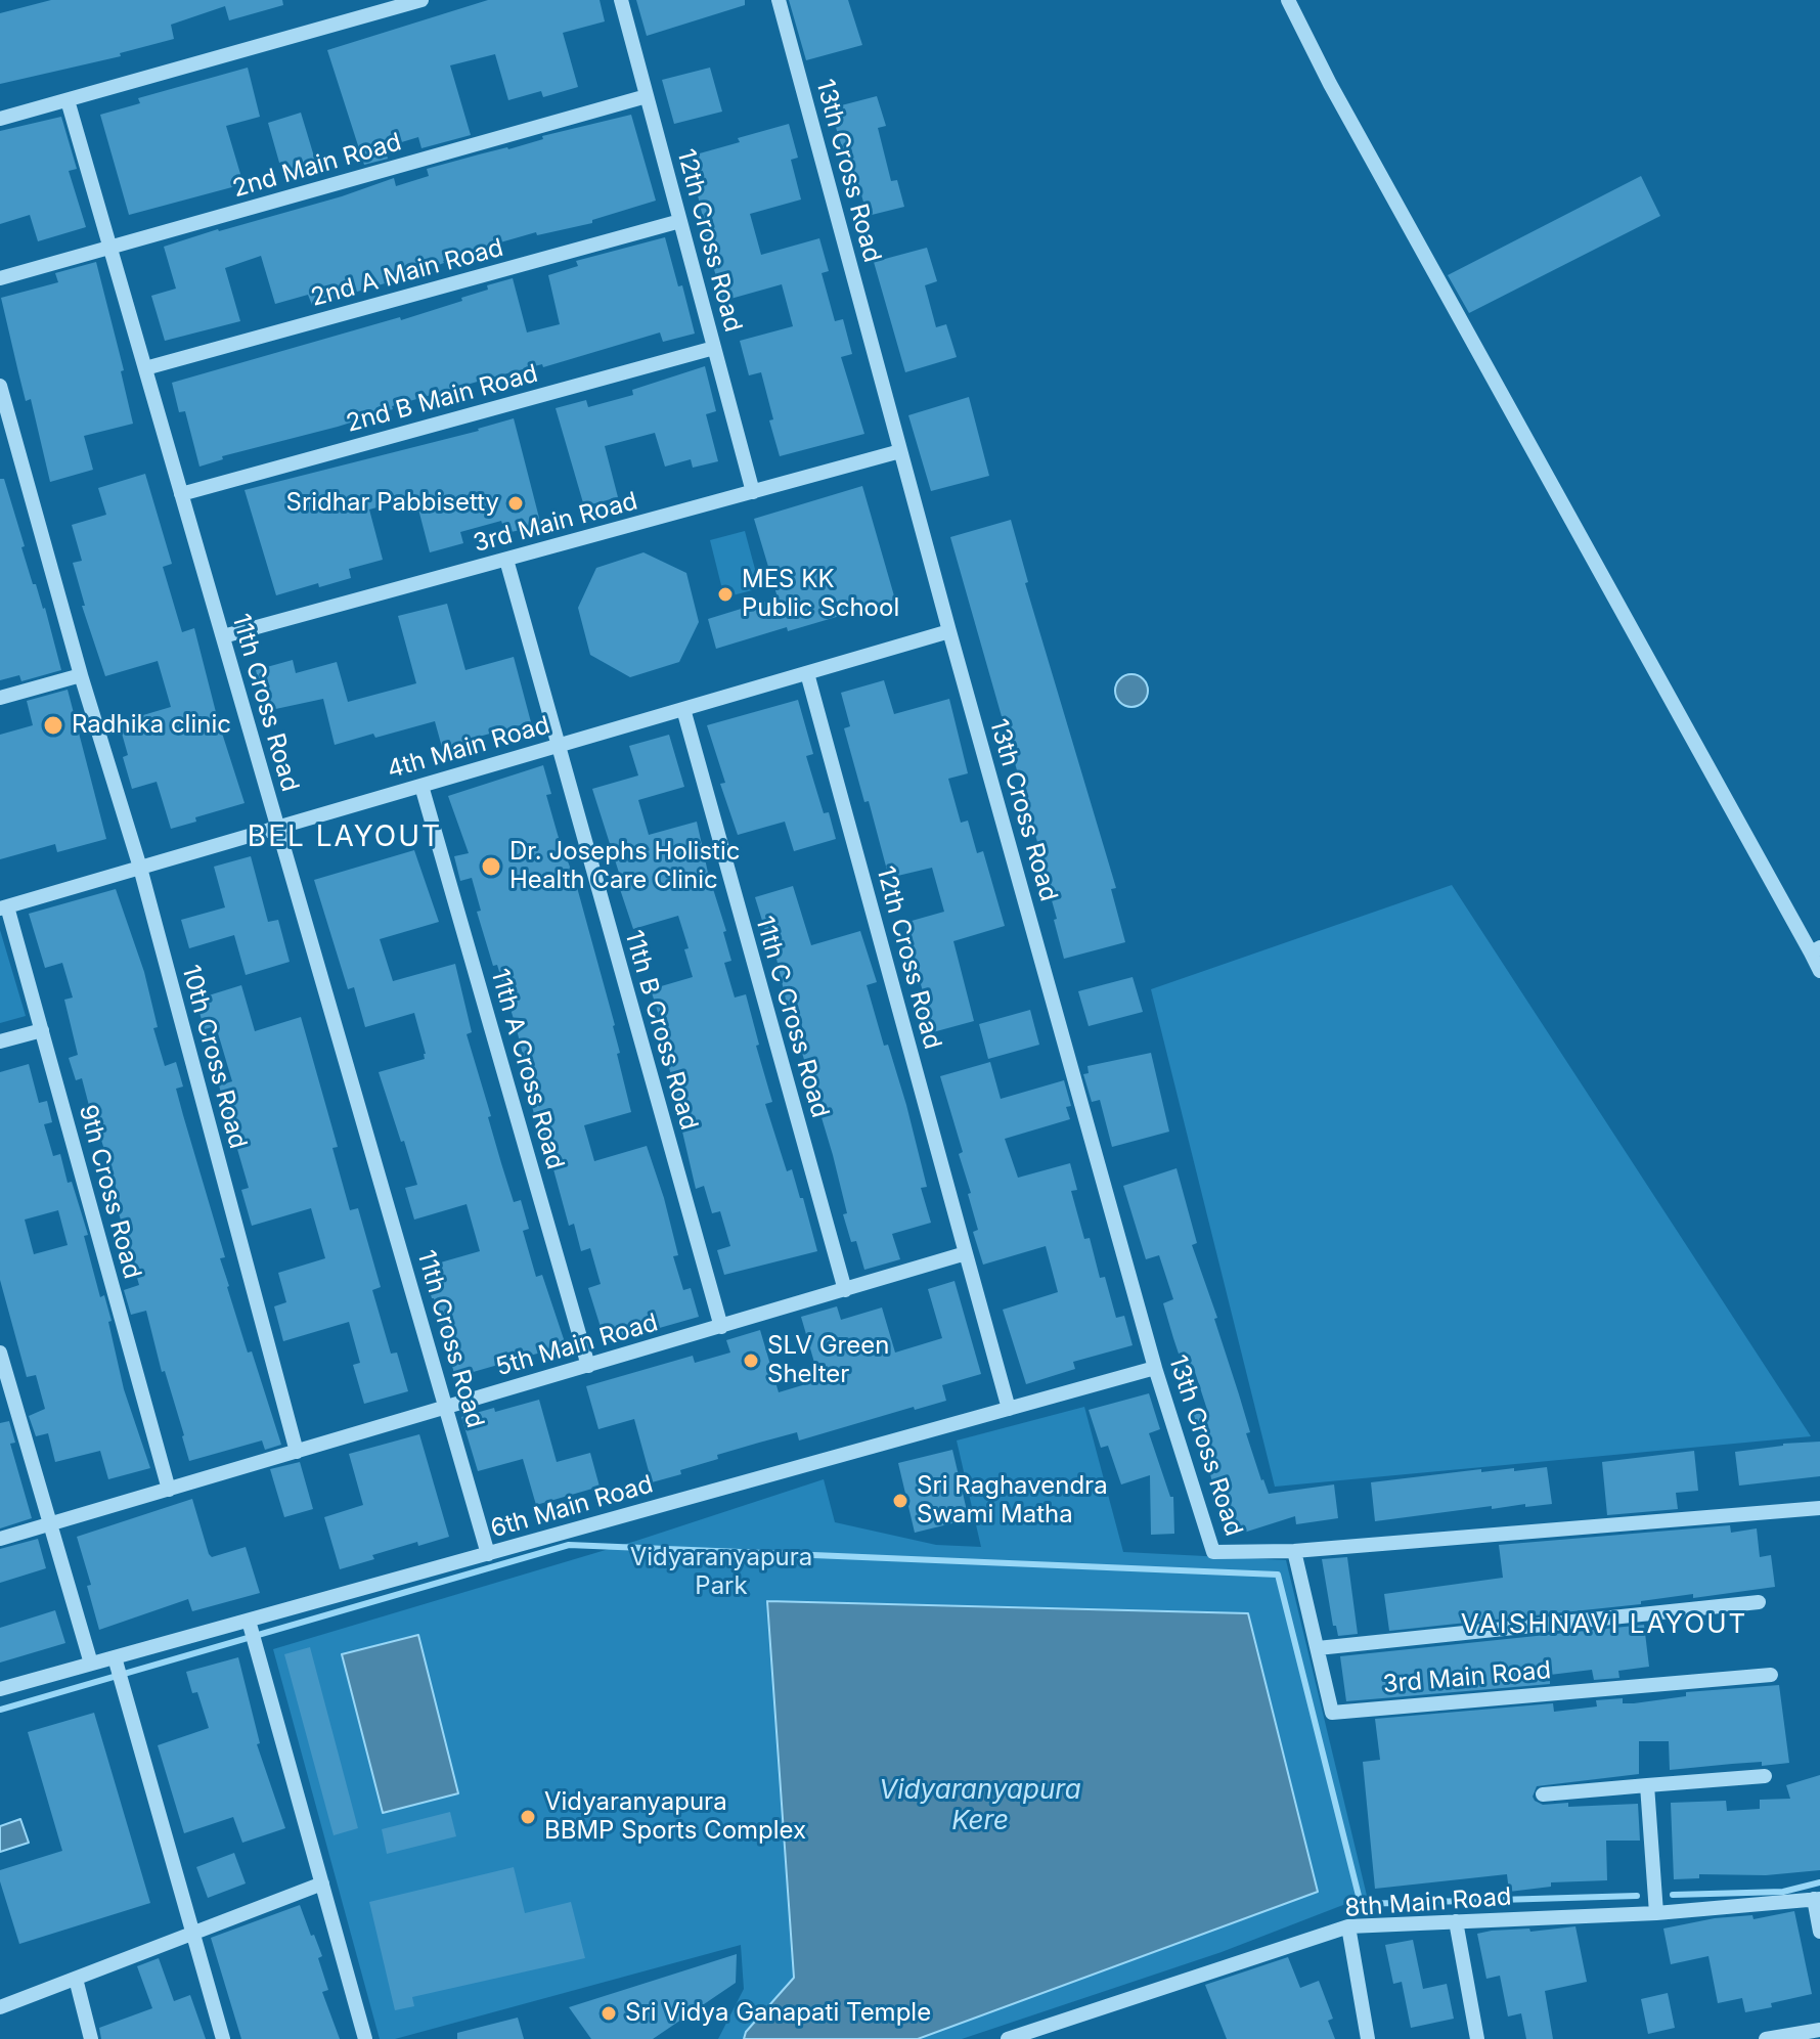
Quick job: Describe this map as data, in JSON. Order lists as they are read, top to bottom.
{
  "streets": {
    "street": [
      "2nd Main Road",
      "13th Cross Road",
      "12th Cross Road",
      "2nd A Main Road",
      "2nd B Main Road",
      "3rd Main Road",
      "11th Cross Road",
      "4th Main Road",
      "11th C Cross Road",
      "11th B Cross Road",
      "10th Cross Road",
      "11th A Cross Road",
      "9th Cross Road",
      "5th Main Road",
      "6th Main Road",
      "8th Main Road"
    ]
  },
  "crossings": [
    ["2nd Main Road", "12th Cross Road"],
    ["2nd Main Road", "11th Cross Road"],
    ["13th Cross Road", "3rd Main Road"],
    ["13th Cross Road", "4th Main Road"],
    ["13th Cross Road", "6th Main Road"],
    ["12th Cross Road", "2nd A Main Road"],
    ["12th Cross Road", "2nd B Main Road"],
    ["12th Cross Road", "3rd Main Road"],
    ["12th Cross Road", "4th Main Road"],
    ["12th Cross Road", "5th Main Road"],
    ["2nd A Main Road", "11th Cross Road"],
    ["2nd B Main Road", "11th Cross Road"],
    ["3rd Main Road", "11th Cross Road"],
    ["3rd Main Road", "11th B Cross Road"],
    ["11th Cross Road", "4th Main Road"],
    ["11th Cross Road", "5th Main Road"],
    ["11th Cross Road", "6th Main Road"],
    ["4th Main Road", "11th C Cross Road"],
    ["4th Main Road", "11th B Cross Road"],
    ["4th Main Road", "10th Cross Road"],
    ["4th Main Road", "11th A Cross Road"],
    ["4th Main Road", "9th Cross Road"],
    ["11th C Cross Road", "5th Main Road"],
    ["11th B Cross Road", "5th Main Road"],
    ["10th Cross Road", "5th Main Road"],
    ["11th A Cross Road", "5th Main Road"],
    ["9th Cross Road", "5th Main Road"]
  ],
  "districts": ["BEL LAYOUT", "VAISHNAVI LAYOUT"],
  "water": ["Vidyaranyapura Kere"],
  "parks": ["Vidyaranyapura Park"],
  "places": [
    "Sridhar Pabbisetty",
    "MES KK Public School",
    "Radhika clinic",
    "Dr. Josephs Holistic Health Care Clinic",
    "SLV Green Shelter",
    "Sri Raghavendra Swami Matha",
    "Vidyaranyapura BBMP Sports Complex",
    "Sri Vidya Ganapati Temple"
  ]
}
